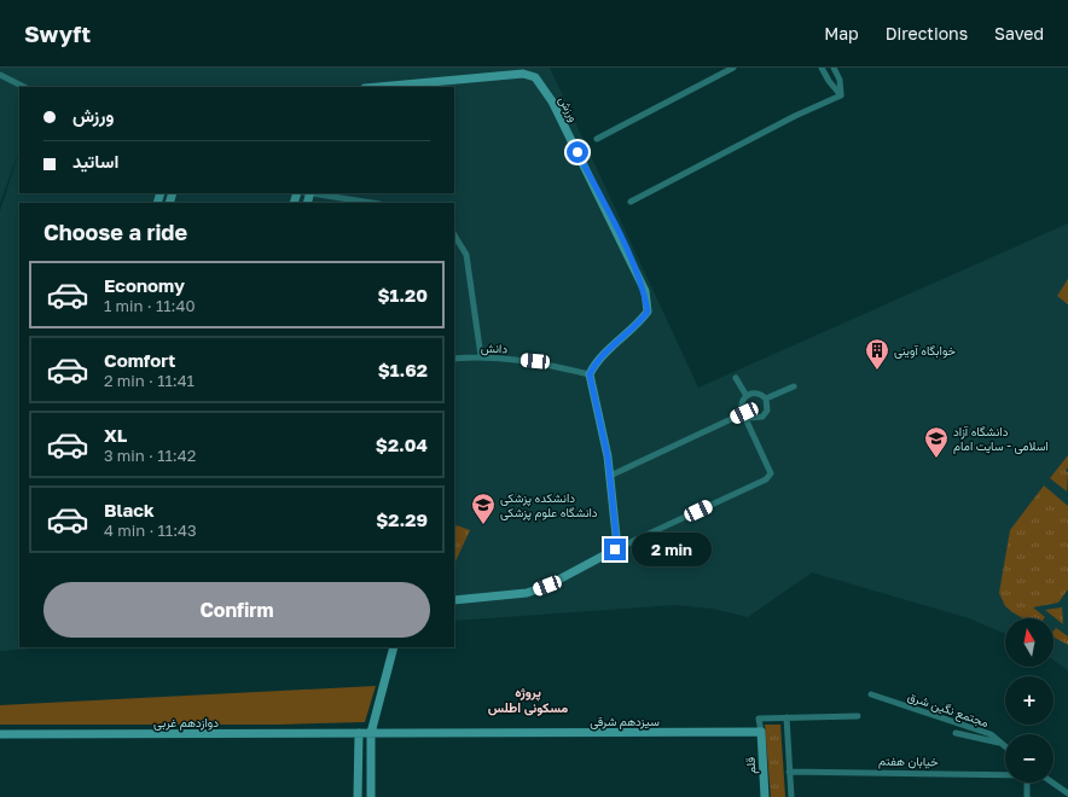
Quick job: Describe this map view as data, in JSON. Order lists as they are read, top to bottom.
{
  "streets": {
    "street": [
      "ورزش",
      "دانش",
      "مجتمع نگین شرق",
      "سیزدهم شرقی",
      "دوازدهم غربی",
      "خیابان هفتم",
      "قلم"
    ]
  },
  "crossings": [
    ["ورزش", "دانش"],
    ["سیزدهم شرقی", "دوازدهم غربی"],
    ["سیزدهم شرقی", "قلم"]
  ],
  "districts": ["پروژه مسکونی اطلس"],
  "places": {
    "building": ["خوابگاه آوینی"],
    "school or university": ["دانشگاه آزاد اسلامی - سایت امام", "دانشکده پزشکی دانشگاه علوم پزشکی"]
  },
  "north": "top",
  "page": {
    "header": "Swyft",
    "nav": ["Map", "Directions", "Saved"],
    "banner": ["ورزش", "اساتید"],
    "heading": "Choose a ride",
    "list": [
      {
        "name": "Economy",
        "note": "1 min · 11:40",
        "value": "$1.20"
      },
      {
        "name": "Comfort",
        "note": "2 min · 11:41",
        "value": "$1.62"
      },
      {
        "name": "XL",
        "note": "3 min · 11:42",
        "value": "$2.04"
      },
      {
        "name": "Black",
        "note": "4 min · 11:43",
        "value": "$2.29"
      }
    ],
    "bubble": "2 min",
    "buttons": "Confirm",
    "map_buttons": ["+", "−"]
  }
}
